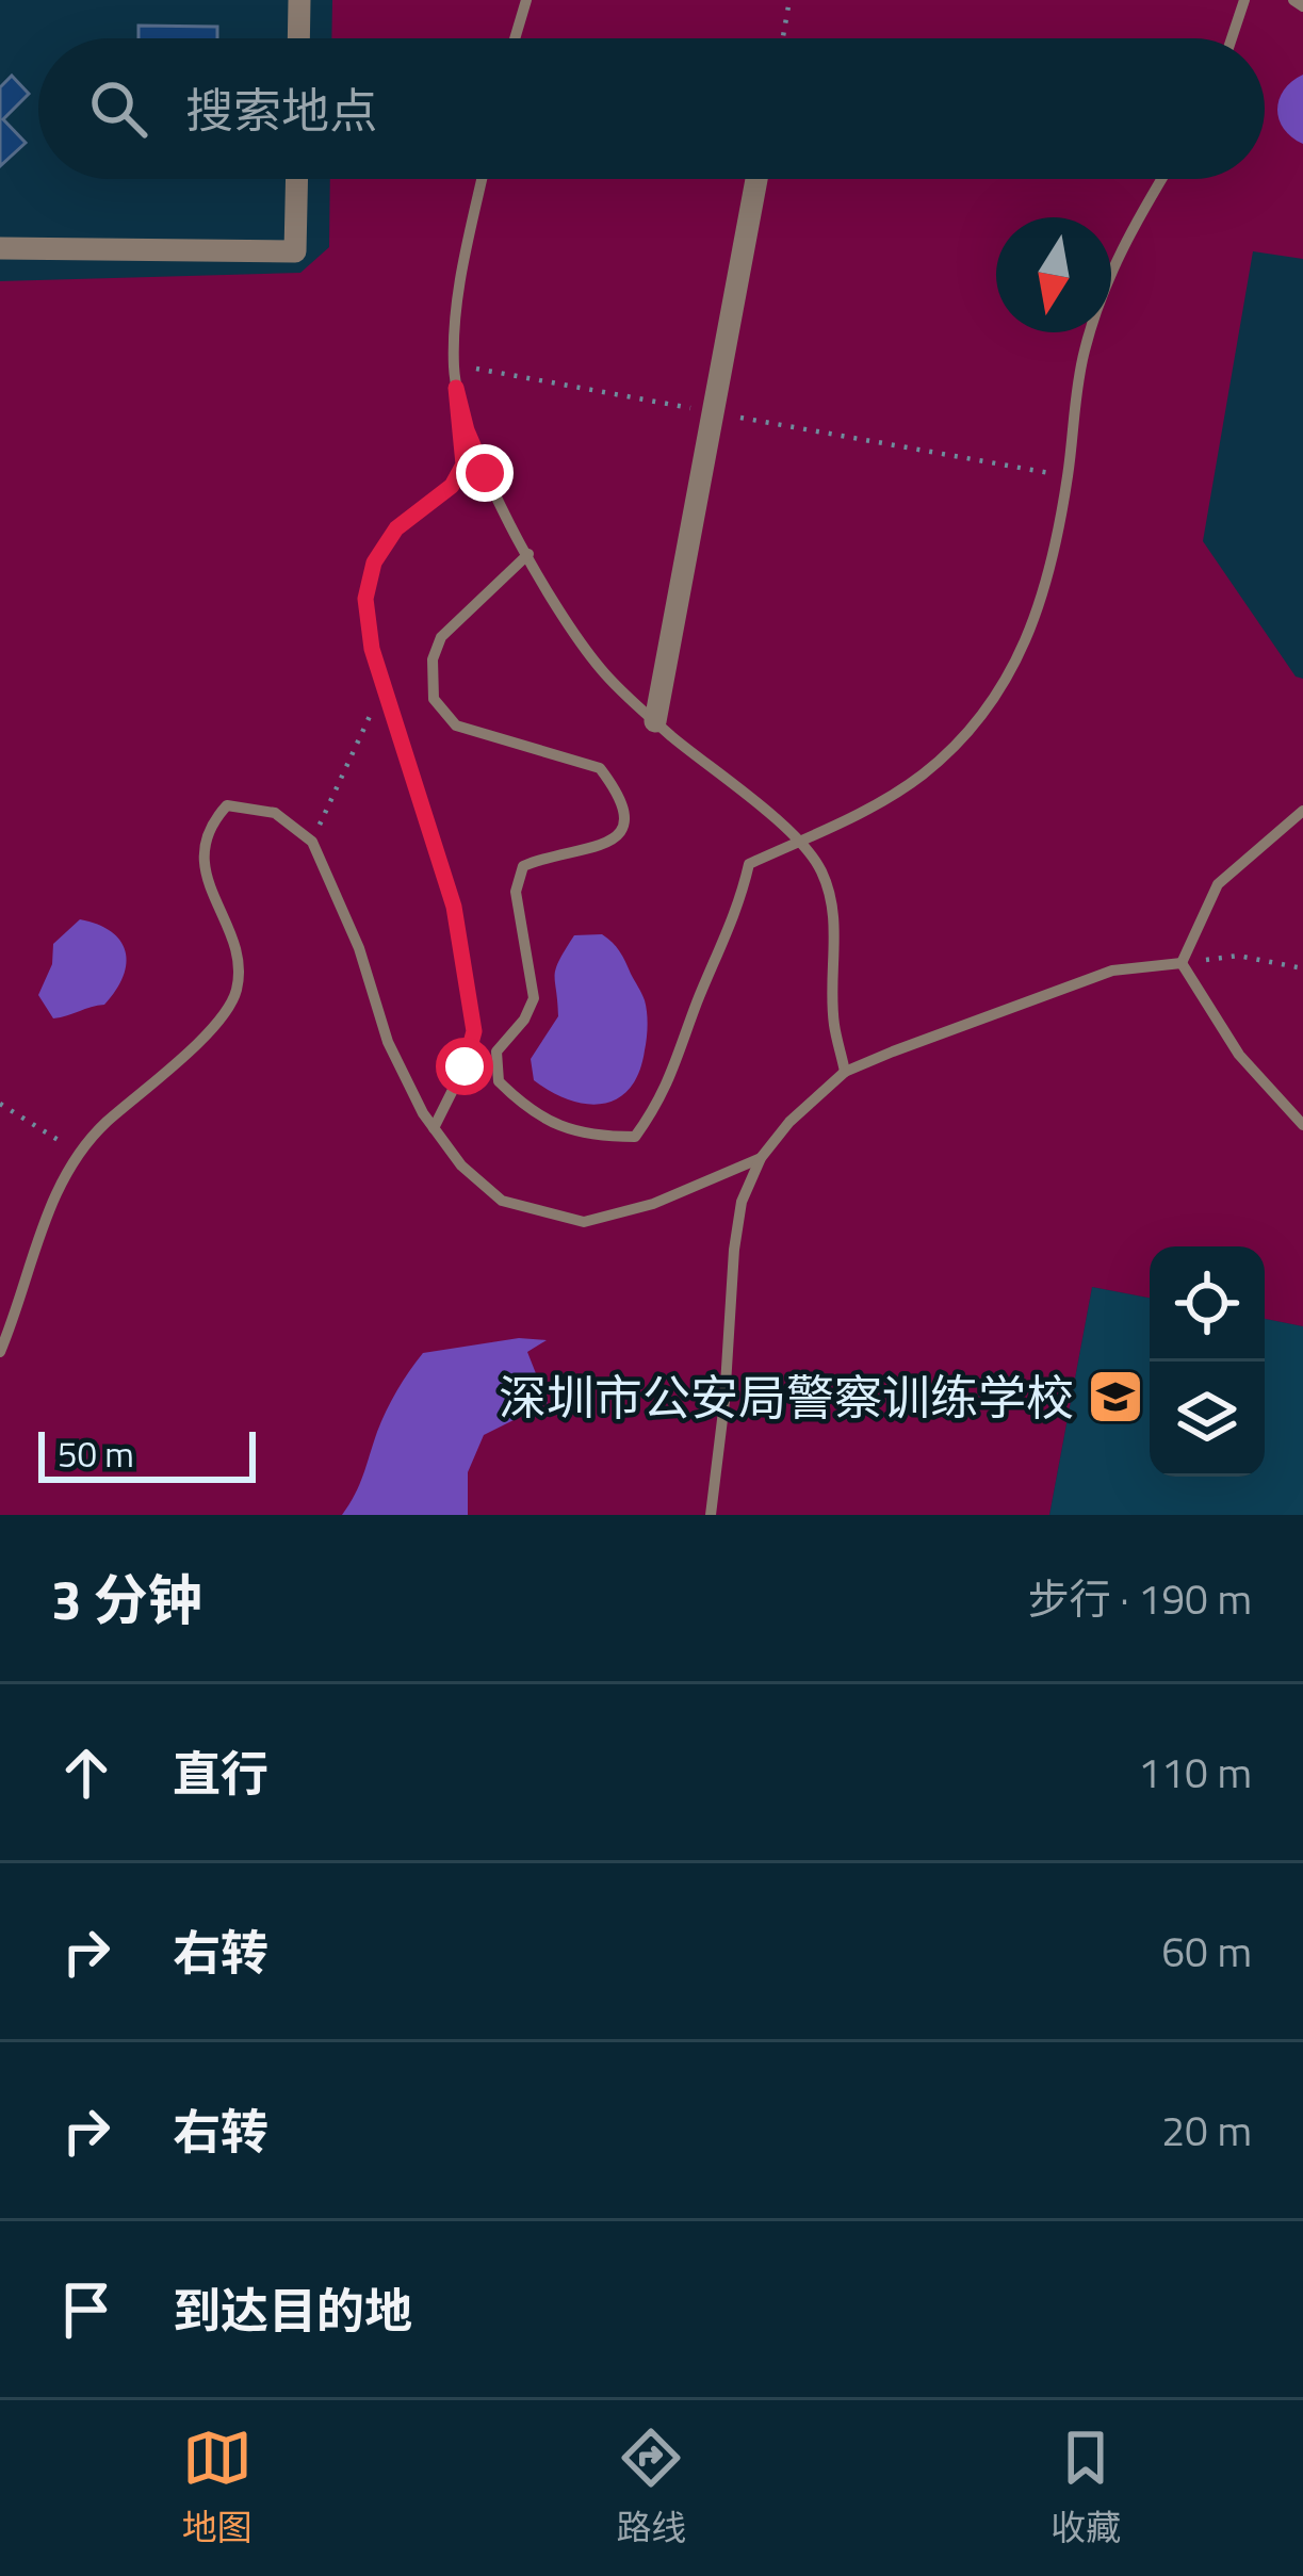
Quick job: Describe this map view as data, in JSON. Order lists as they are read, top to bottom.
{
  "places": {
    "school or university": ["深圳市公安局警察训练学校"]
  },
  "scale_bar": "50 m",
  "north": "bottom",
  "page": {
    "search": "搜索地点",
    "scale": "50 m",
    "heading": ["3 分钟", "步行 · 190 m"],
    "list": [
      ["直行", "110 m"],
      ["右转", "60 m"],
      ["右转", "20 m"],
      "到达目的地"
    ],
    "nav": ["地图", "路线", "收藏"]
  }
}
